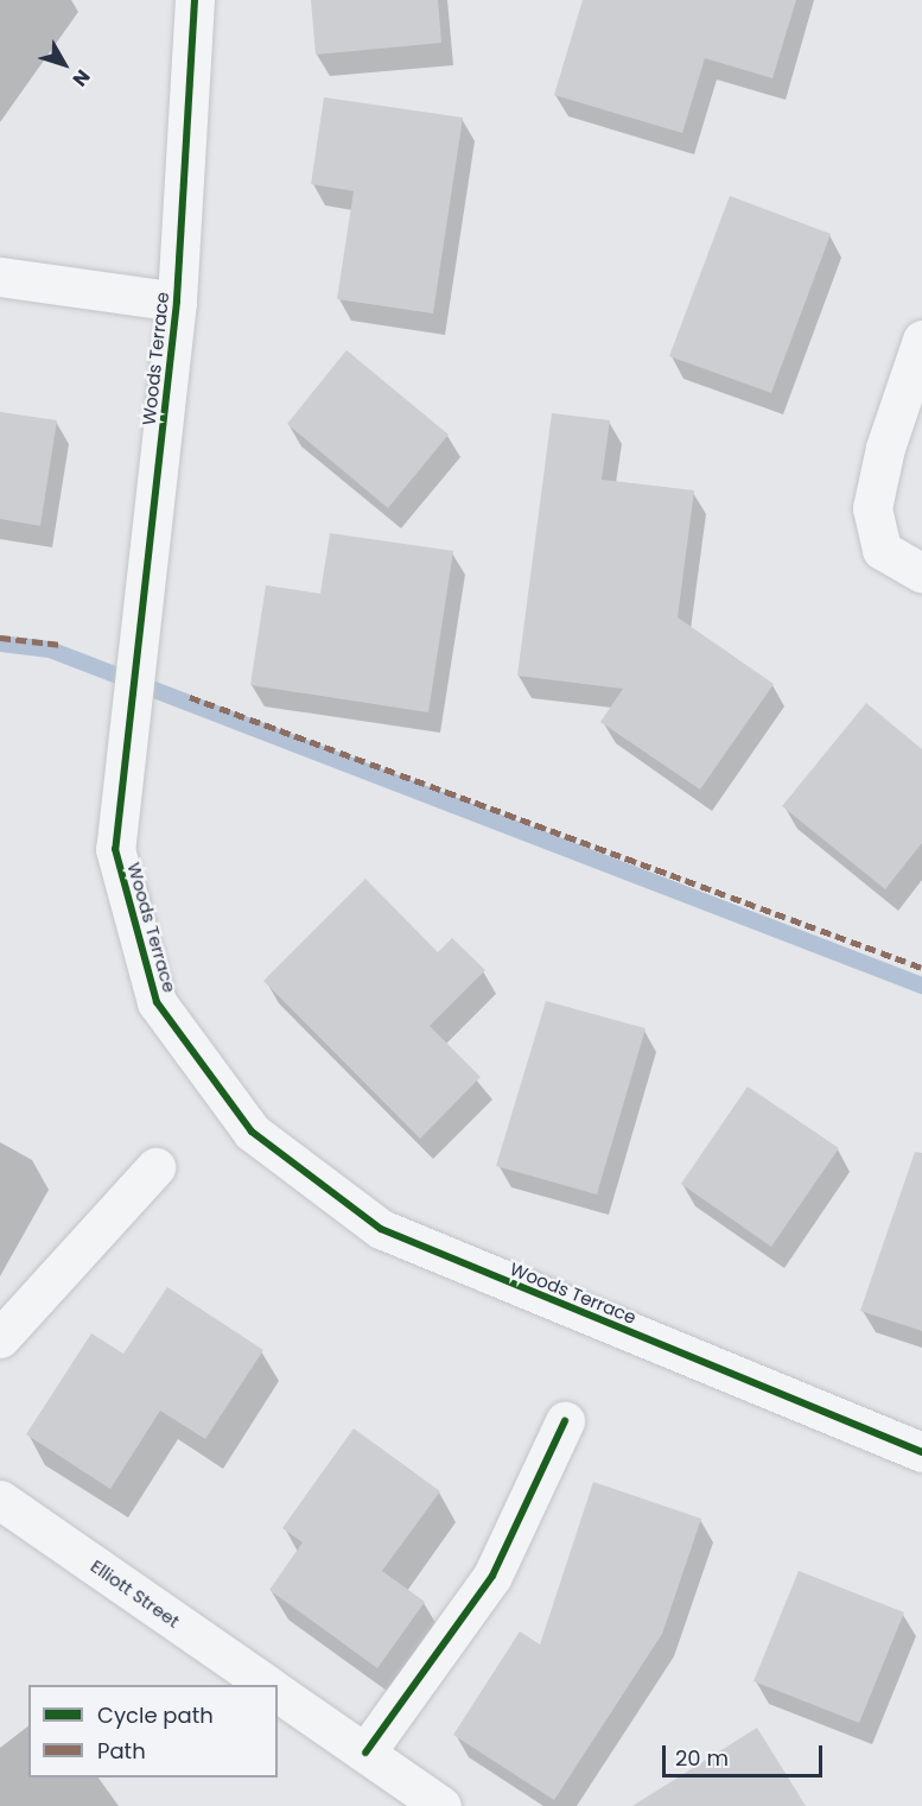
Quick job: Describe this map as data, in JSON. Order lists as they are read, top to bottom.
{
  "streets": {
    "street": ["Woods Terrace", "Elliott Street"]
  },
  "legend": ["Cycle path", "Path"],
  "scale_bar": "20 m",
  "north": "bottom right"
}
